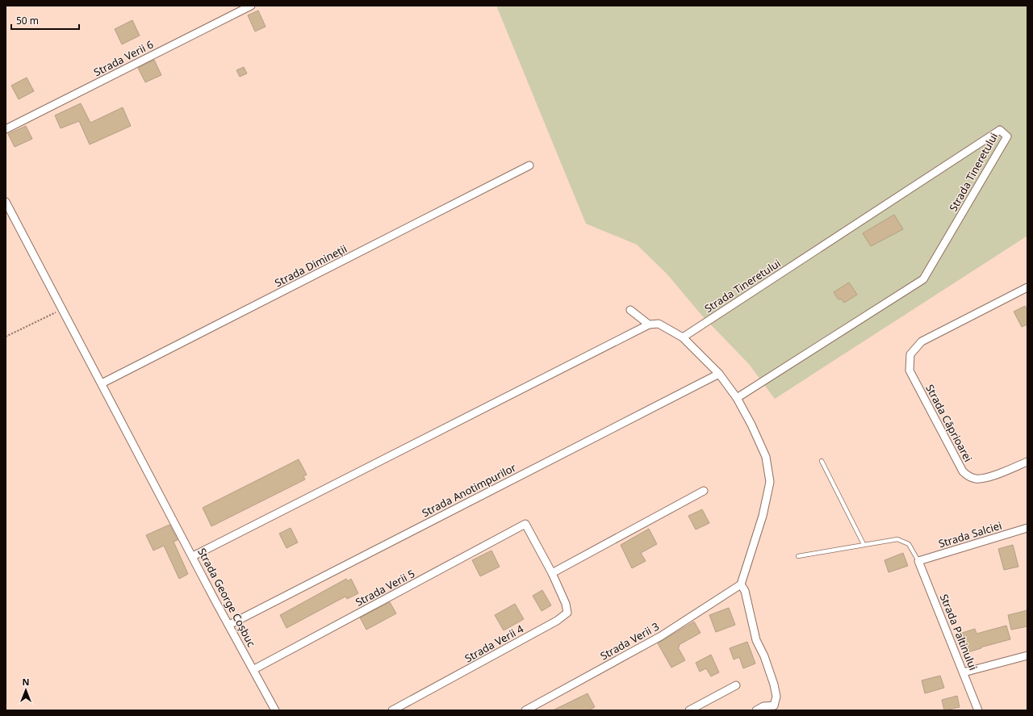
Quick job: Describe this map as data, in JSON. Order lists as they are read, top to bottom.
{
  "streets": {
    "street": [
      "Strada Verii 6",
      "Strada Tineretului",
      "Strada Dimineții",
      "Strada Căprioarei",
      "Strada Anotimpurilor",
      "Strada Salciei",
      "Strada Verii 5",
      "Strada George Coșbuc",
      "Strada Paltinului",
      "Strada Verii 3",
      "Strada Verii 4"
    ]
  },
  "crossings": [
    ["Strada Dimineții", "Strada George Coșbuc"],
    ["Strada Anotimpurilor", "Strada George Coșbuc"],
    ["Strada Salciei", "Strada Paltinului"],
    ["Strada Verii 5", "Strada George Coșbuc"],
    ["Strada Verii 5", "Strada Verii 4"]
  ],
  "scale_bar": "50 m",
  "north": "top"
}
